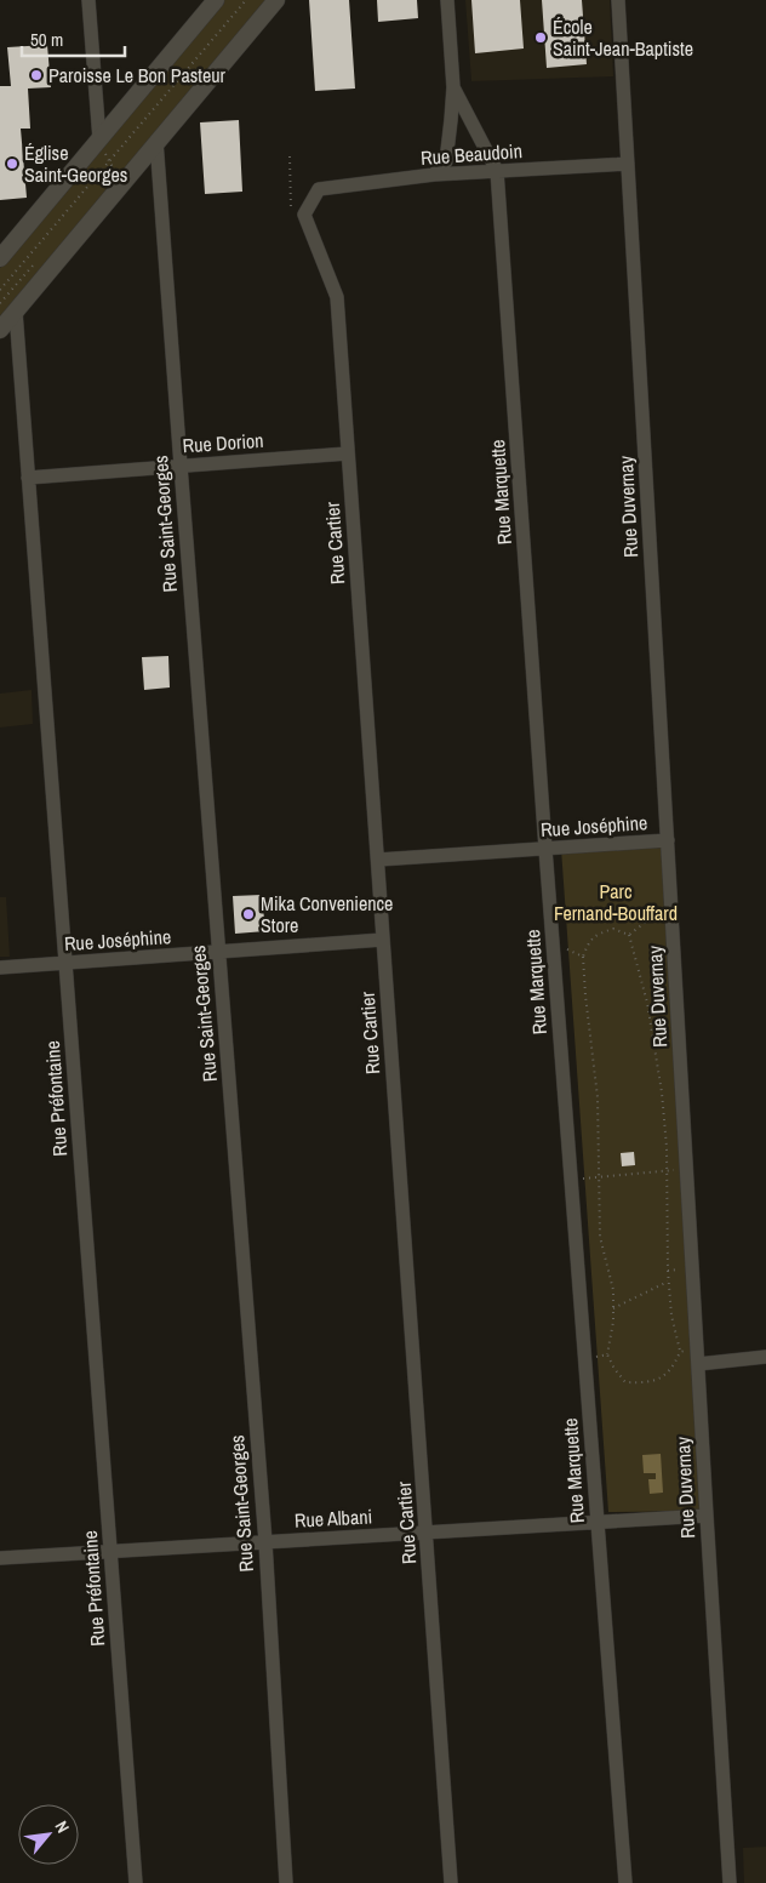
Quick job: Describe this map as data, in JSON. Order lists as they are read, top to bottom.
{
  "streets": {
    "street": [
      "Rue Beaudoin",
      "Rue Dorion",
      "Rue Marquette",
      "Rue Duvernay",
      "Rue Saint-Georges",
      "Rue Cartier",
      "Rue Joséphine",
      "Rue Préfontaine",
      "Rue Albani"
    ]
  },
  "crossings": [
    ["Rue Beaudoin", "Rue Marquette"],
    ["Rue Beaudoin", "Rue Duvernay"],
    ["Rue Beaudoin", "Rue Cartier"],
    ["Rue Dorion", "Rue Saint-Georges"],
    ["Rue Dorion", "Rue Cartier"],
    ["Rue Dorion", "Rue Préfontaine"],
    ["Rue Marquette", "Rue Joséphine"],
    ["Rue Marquette", "Rue Albani"],
    ["Rue Duvernay", "Rue Joséphine"],
    ["Rue Duvernay", "Rue Albani"],
    ["Rue Saint-Georges", "Rue Joséphine"],
    ["Rue Saint-Georges", "Rue Albani"],
    ["Rue Cartier", "Rue Joséphine"],
    ["Rue Cartier", "Rue Albani"],
    ["Rue Joséphine", "Rue Préfontaine"],
    ["Rue Préfontaine", "Rue Albani"]
  ],
  "parks": ["Parc Fernand-Bouffard"],
  "places": [
    "École Saint-Jean-Baptiste",
    "Paroisse Le Bon Pasteur",
    "Église Saint-Georges",
    "Mika Convenience Store"
  ],
  "scale_bar": "50 m",
  "north": "top right"
}
